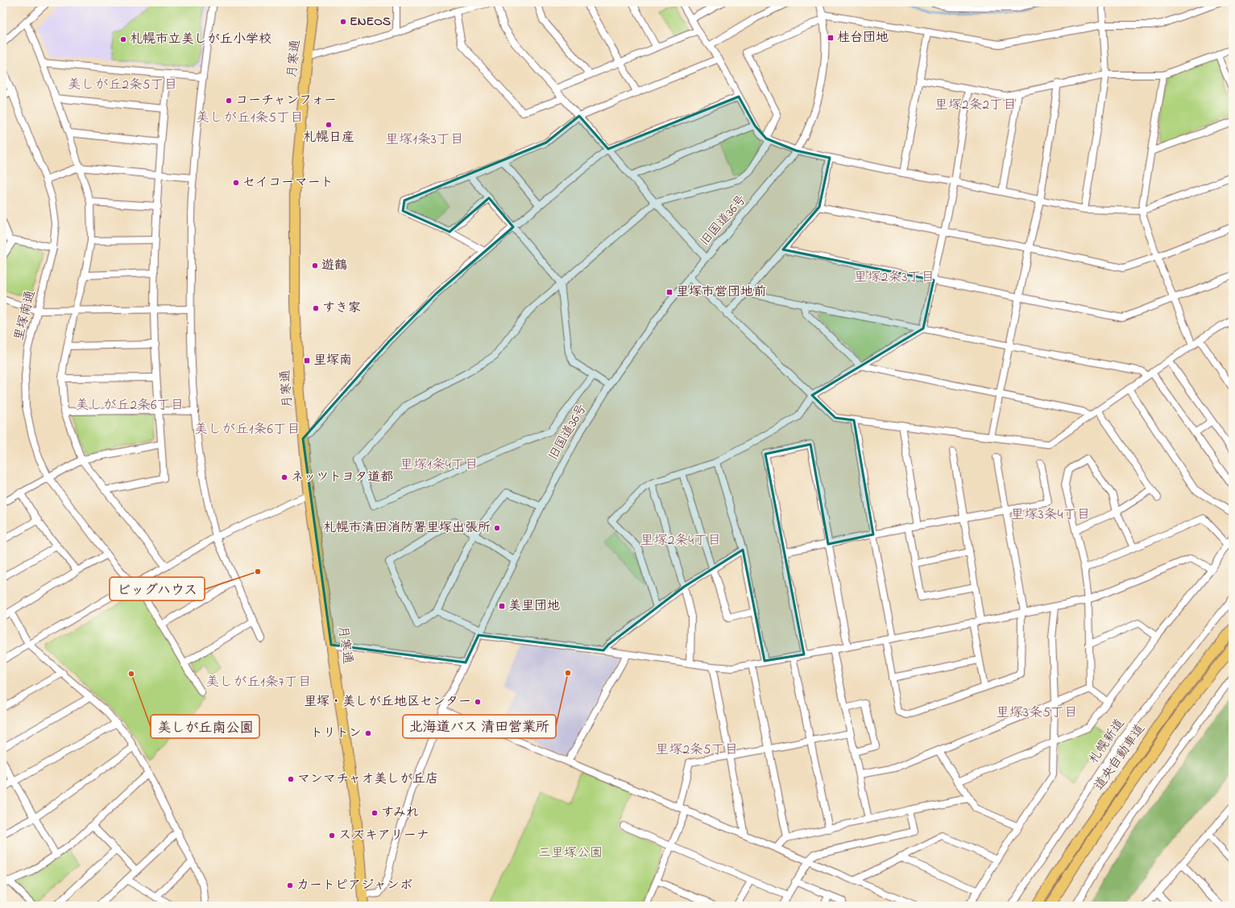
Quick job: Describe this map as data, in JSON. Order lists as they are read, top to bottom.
{
  "streets": {
    "highway": ["月寒通", "道央自動車道"],
    "street": ["旧国道36号", "里塚南通", "札幌新道"]
  },
  "crossings": [
    ["月寒通", "旧国道36号"]
  ],
  "districts": [
    "美しが丘2条5丁目",
    "里塚2条2丁目",
    "美しが丘1条5丁目",
    "里塚1条3丁目",
    "里塚2条3丁目",
    "美しが丘2条6丁目",
    "美しが丘1条6丁目",
    "里塚1条4丁目",
    "里塚3条4丁目",
    "里塚2条4丁目",
    "美しが丘1条7丁目",
    "里塚3条5丁目",
    "里塚2条5丁目"
  ],
  "parks": ["三里塚公園"],
  "places": {
    "other": [
      "ENEOS",
      "札幌市立美しが丘小学校",
      "コーチャンフォー",
      "札幌日産",
      "セイコーマート",
      "遊鶴",
      "すき家",
      "ネッツトヨタ道都",
      "札幌市清田消防署里塚出張所",
      "ビッグハウス",
      "北海道バス 清田営業所",
      "美しが丘南公園",
      "里塚・美しが丘地区センター",
      "トリトン",
      "マンマチャオ美しが丘店",
      "すみれ",
      "スズキアリーナ",
      "カートピアジャンボ"
    ],
    "transit": [
      "桂台団地",
      "里塚市営団地前",
      "里塚南",
      "美里団地"
    ]
  }
}
